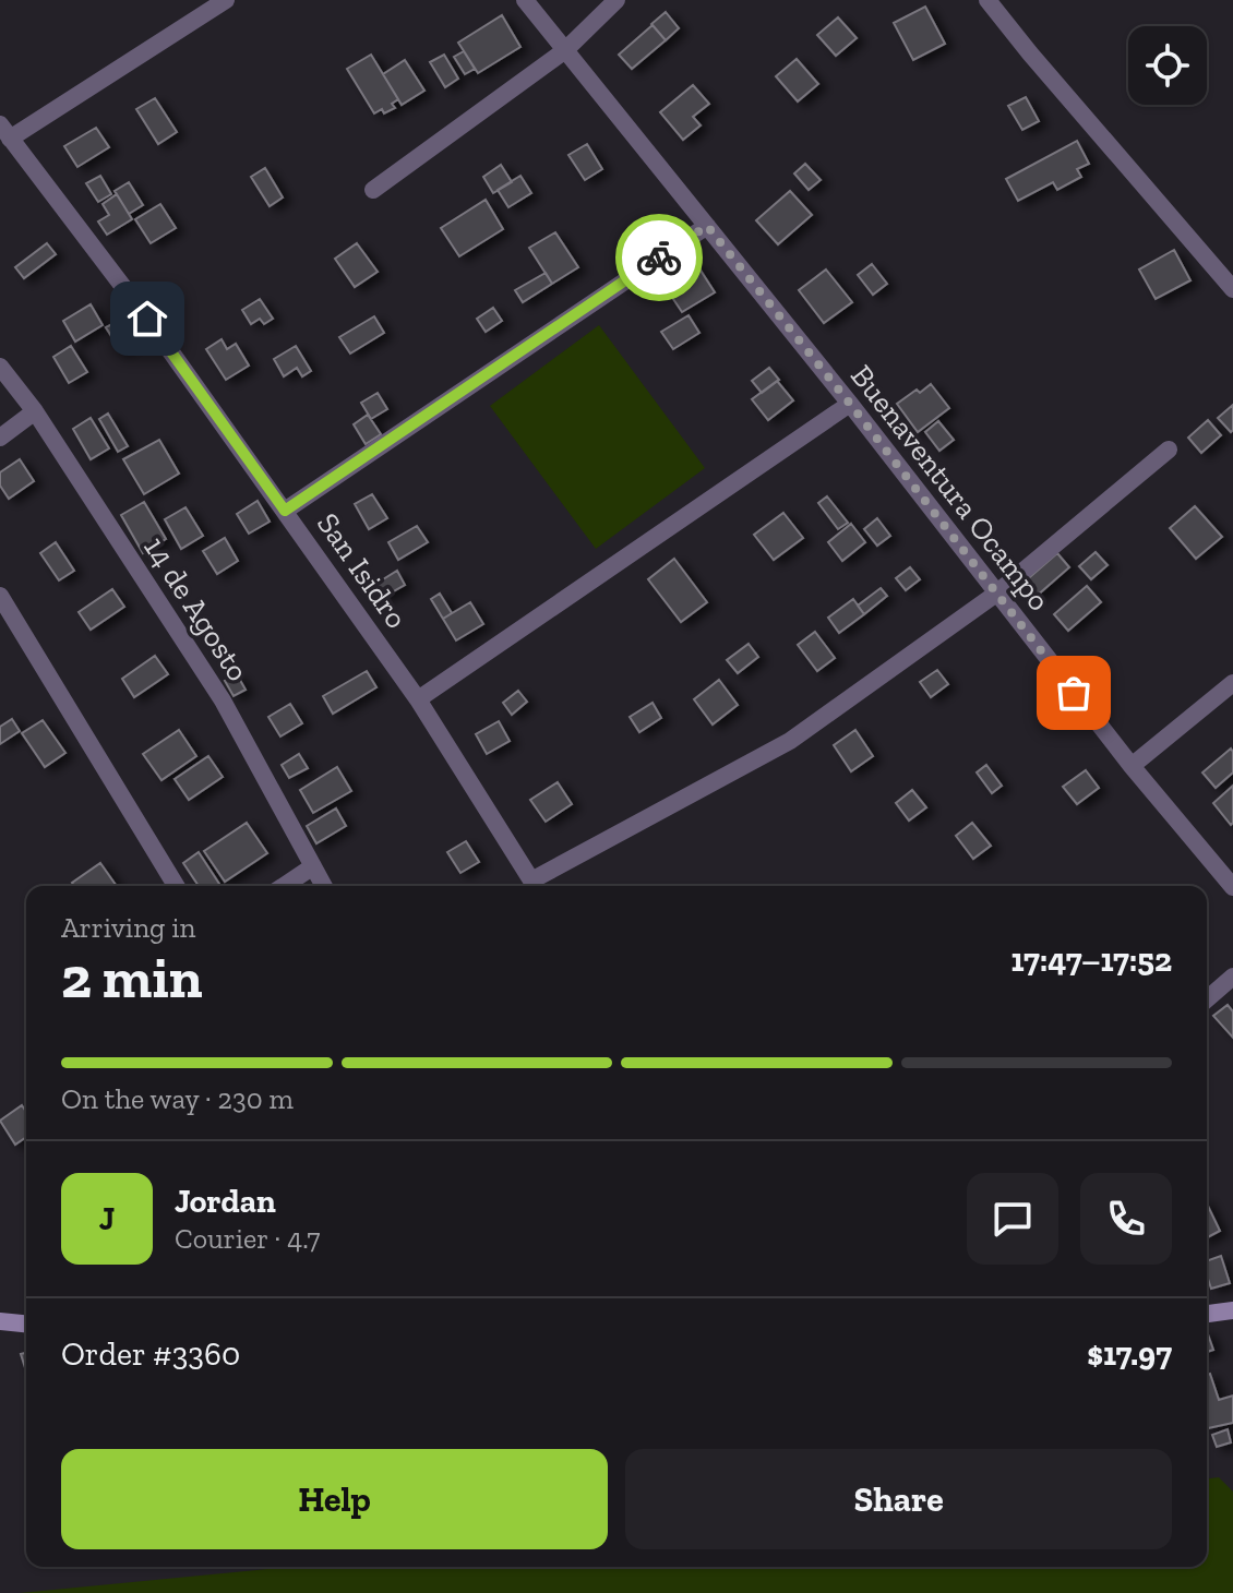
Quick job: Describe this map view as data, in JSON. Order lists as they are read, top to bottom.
{
  "streets": {
    "street": ["Buenaventura Ocampo", "San Isidro", "14 de Agosto"]
  },
  "page": {
    "heading": ["2 min", "Arriving in", "17:47–17:52"],
    "panel": [
      "Jordan",
      "Courier · 4.7",
      "Order #3360",
      "$17.97"
    ],
    "bar": "On the way · 230 m",
    "round": "J",
    "buttons": ["Help", "Share"]
  }
}
